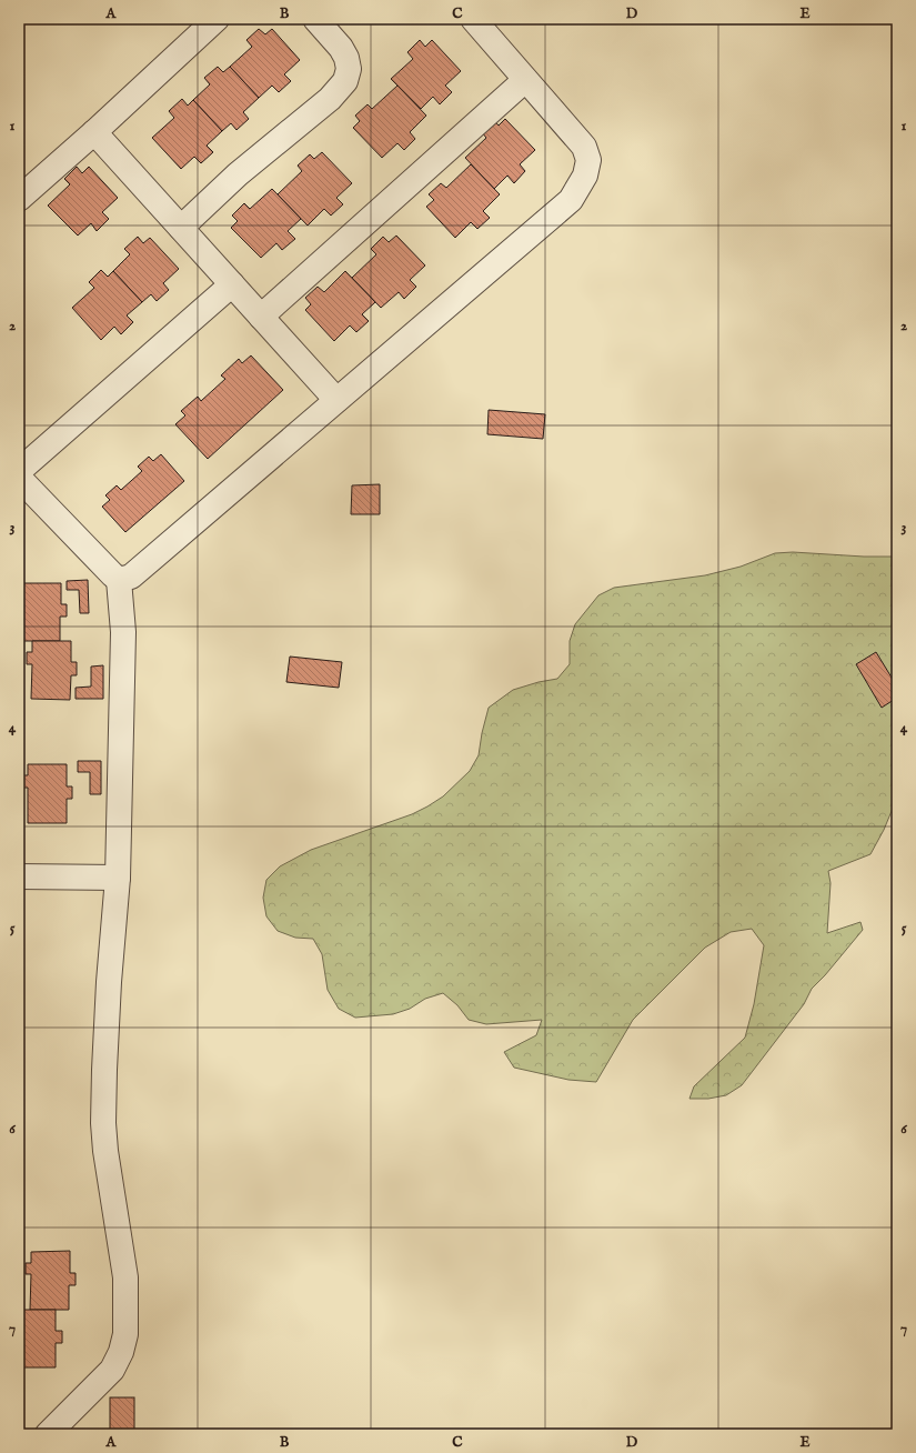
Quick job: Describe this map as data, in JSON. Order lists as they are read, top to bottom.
{
  "grid": {
    "columns": [
      "A",
      "B",
      "C",
      "D",
      "E"
    ],
    "rows": [
      "1",
      "2",
      "3",
      "4",
      "5",
      "6",
      "7"
    ]
  }
}
